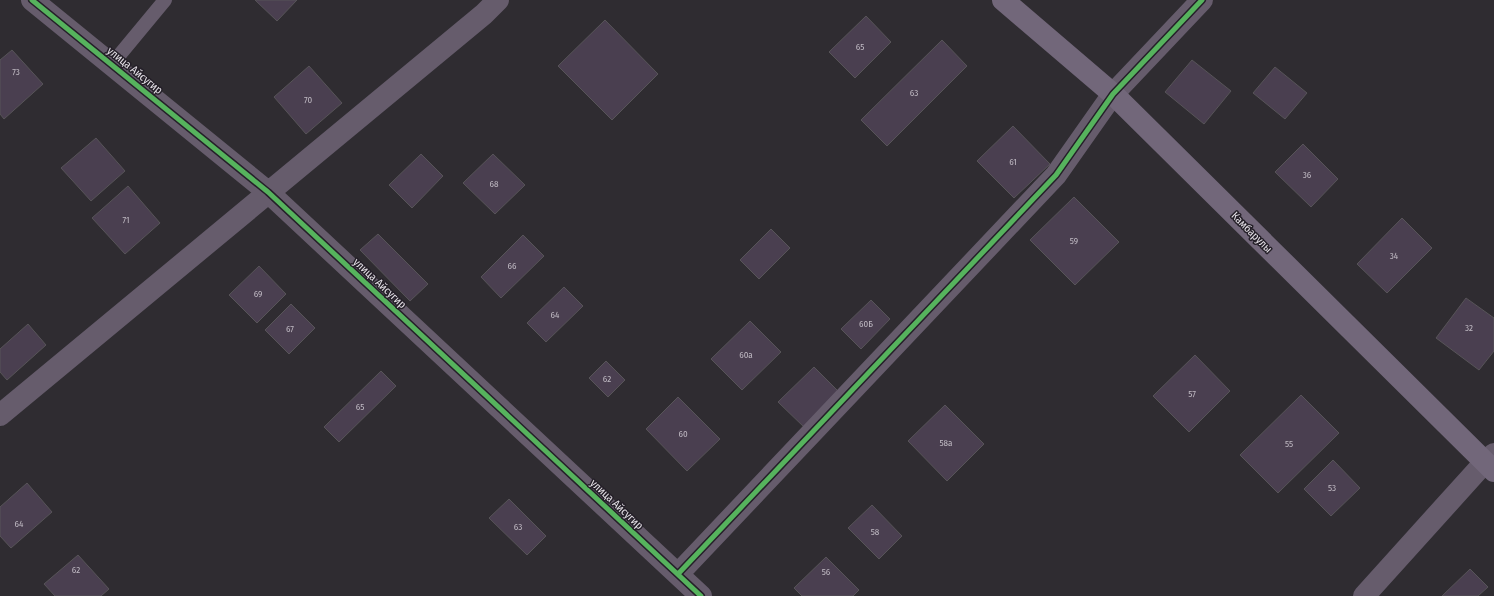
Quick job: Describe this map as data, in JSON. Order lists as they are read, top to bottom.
{
  "streets": {
    "street": ["улица Айсугир", "Камбарулы"]
  },
  "house_numbers": [
    "65",
    "73",
    "63",
    "70",
    "61",
    "36",
    "68",
    "71",
    "59",
    "34",
    "66",
    "69",
    "64",
    "60Б",
    "32",
    "67",
    "60а",
    "62",
    "57",
    "65",
    "60",
    "58а",
    "55",
    "53",
    "64",
    "63",
    "58",
    "62",
    "56"
  ]
}
